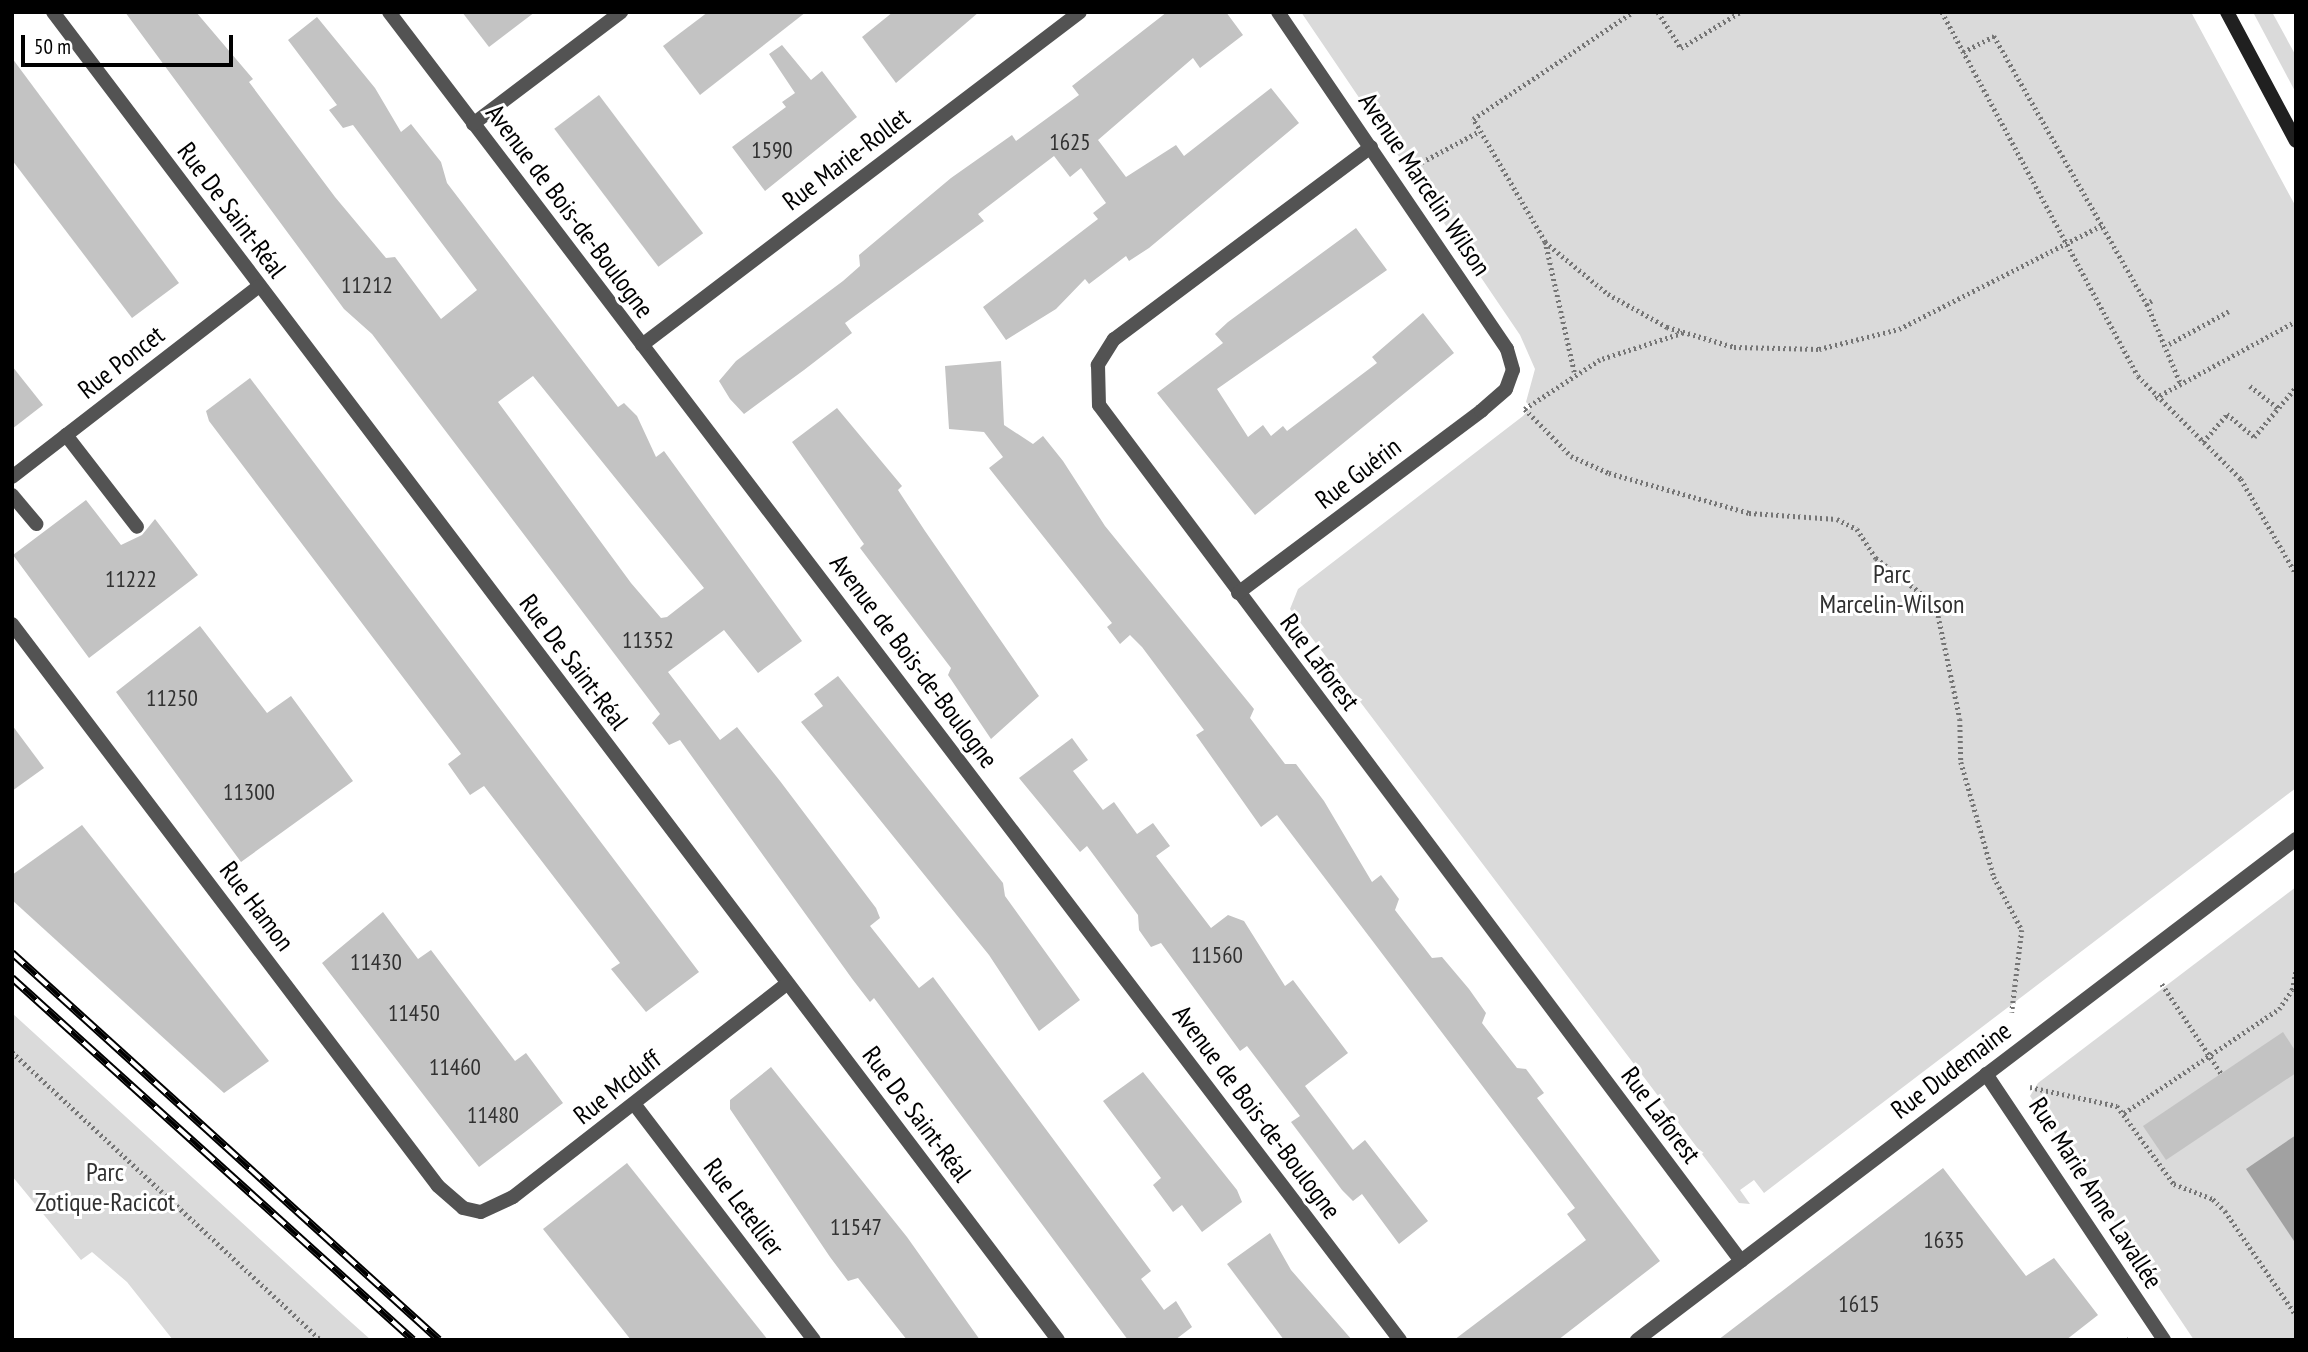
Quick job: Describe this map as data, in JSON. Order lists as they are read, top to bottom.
{
  "streets": {
    "street": [
      "Rue Marie-Rollet",
      "Avenue Marcelin Wilson",
      "Rue De Saint-Réal",
      "Avenue de Bois-de-Boulogne",
      "Rue Poncet",
      "Rue Guérin",
      "Rue Laforest",
      "Rue Hamon",
      "Rue Dudemaine",
      "Rue Mcduff",
      "Rue Marie Anne Lavallée",
      "Rue Letellier"
    ]
  },
  "crossings": [
    ["Rue Marie-Rollet", "Avenue de Bois-de-Boulogne"],
    ["Avenue Marcelin Wilson", "Rue Guérin"],
    ["Avenue Marcelin Wilson", "Rue Laforest"],
    ["Rue De Saint-Réal", "Rue Poncet"],
    ["Rue De Saint-Réal", "Rue Mcduff"],
    ["Rue Guérin", "Rue Laforest"],
    ["Rue Laforest", "Rue Dudemaine"],
    ["Rue Hamon", "Rue Mcduff"],
    ["Rue Dudemaine", "Rue Marie Anne Lavallée"],
    ["Rue Mcduff", "Rue Letellier"]
  ],
  "parks": ["Parc Marcelin-Wilson", "Parc Zotique-Racicot"],
  "house_numbers": [
    "1625",
    "1590",
    "11212",
    "11222",
    "11352",
    "11250",
    "11300",
    "11560",
    "11430",
    "11450",
    "11460",
    "11480",
    "11547",
    "1635",
    "1615"
  ],
  "scale_bar": "50 m"
}
